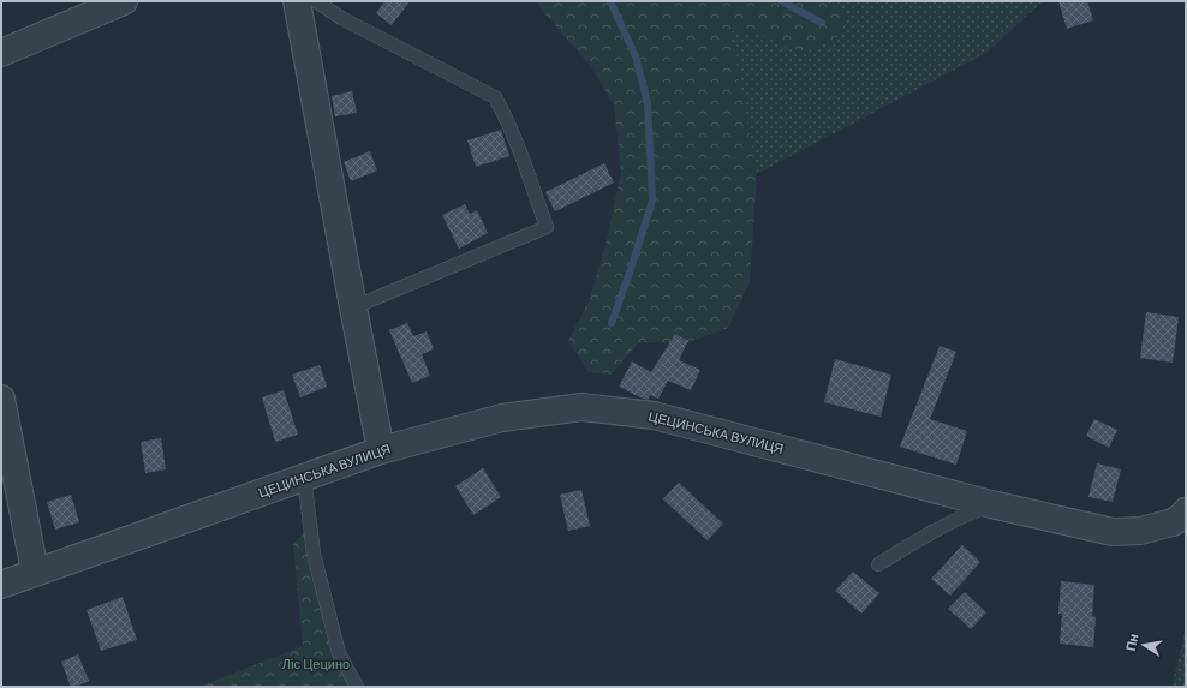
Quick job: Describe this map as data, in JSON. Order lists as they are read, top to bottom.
{
  "streets": {
    "street": ["ЦЕЦИНСЬКА ВУЛИЦЯ"]
  },
  "parks": ["Ліс Цецино"],
  "north": "left"
}
